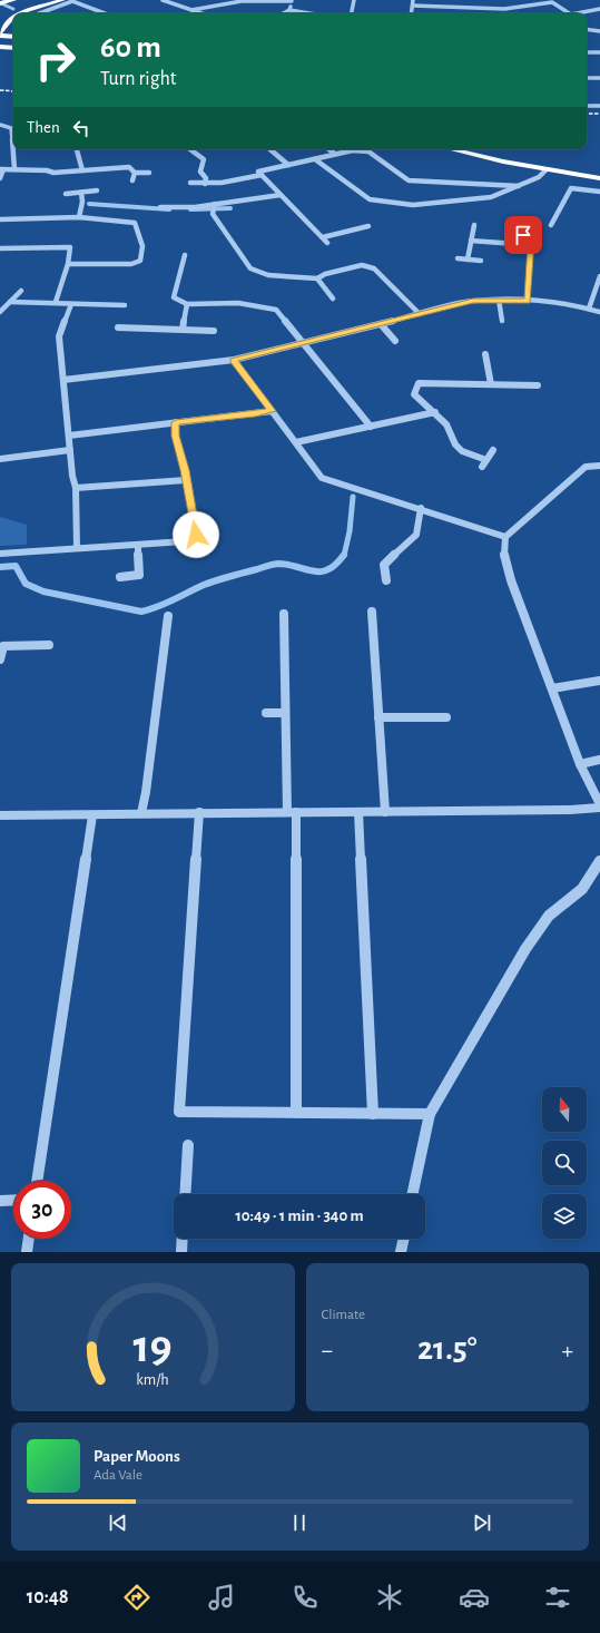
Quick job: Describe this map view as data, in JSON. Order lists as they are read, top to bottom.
{
  "north": "top",
  "page": {
    "turn": ["60 m", "Turn right"],
    "then": "Then",
    "limit": "30",
    "trip": "10:49 · 1 min · 340 m",
    "tile": "Climate",
    "heat": ["−", "21.5°", "+"],
    "song": ["Paper Moons", "Ada Vale"],
    "tabs": "10:48",
    "gauge": ["19", "km/h"]
  }
}
